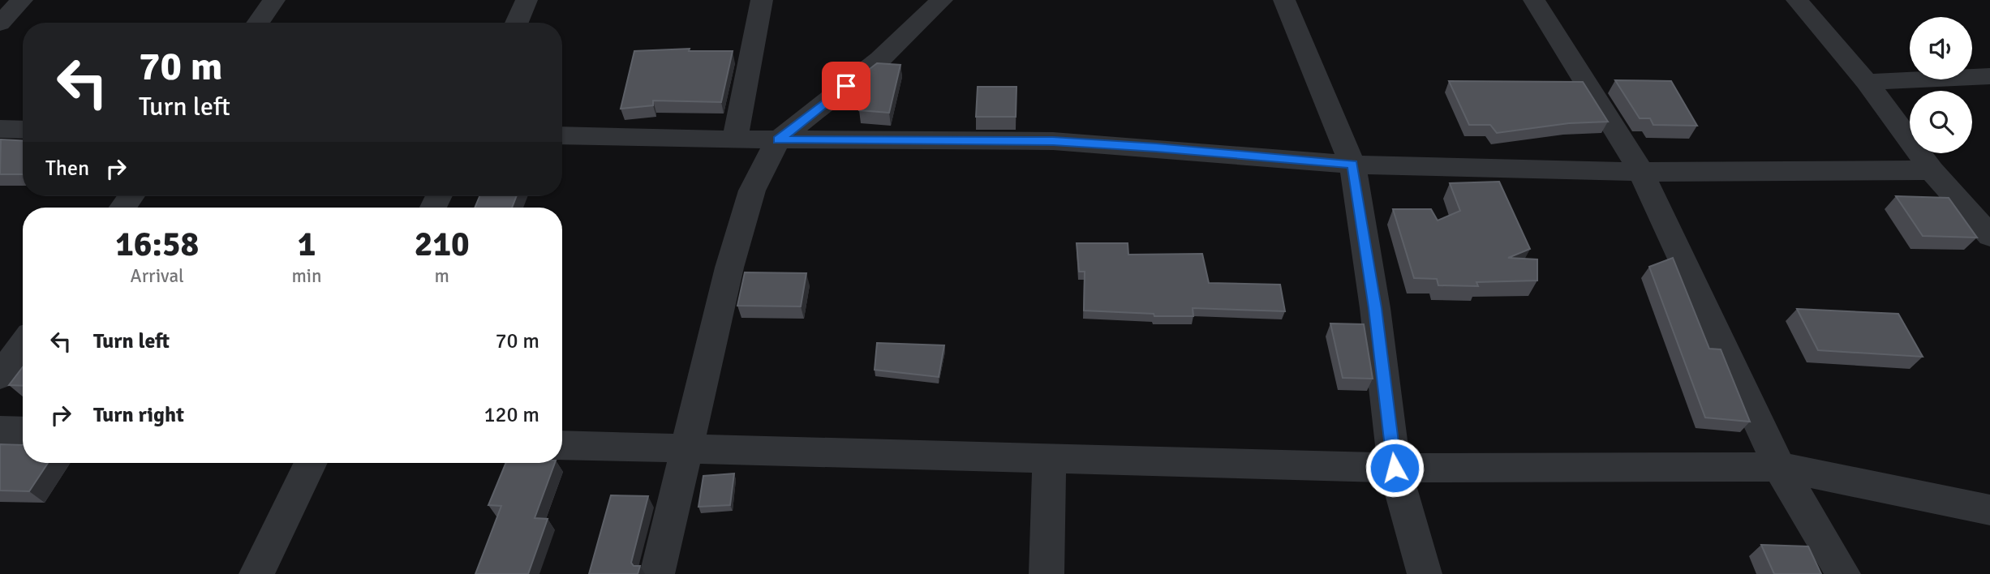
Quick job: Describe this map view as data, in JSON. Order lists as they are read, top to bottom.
{
  "page": {
    "turn": ["70 m", "Turn left"],
    "then": "Then",
    "eta": [
      "16:58",
      "Arrival",
      "1",
      "min",
      "210",
      "m"
    ],
    "list": [
      {
        "name": "Turn left",
        "value": "70 m"
      },
      {
        "name": "Turn right",
        "value": "120 m"
      }
    ]
  }
}
